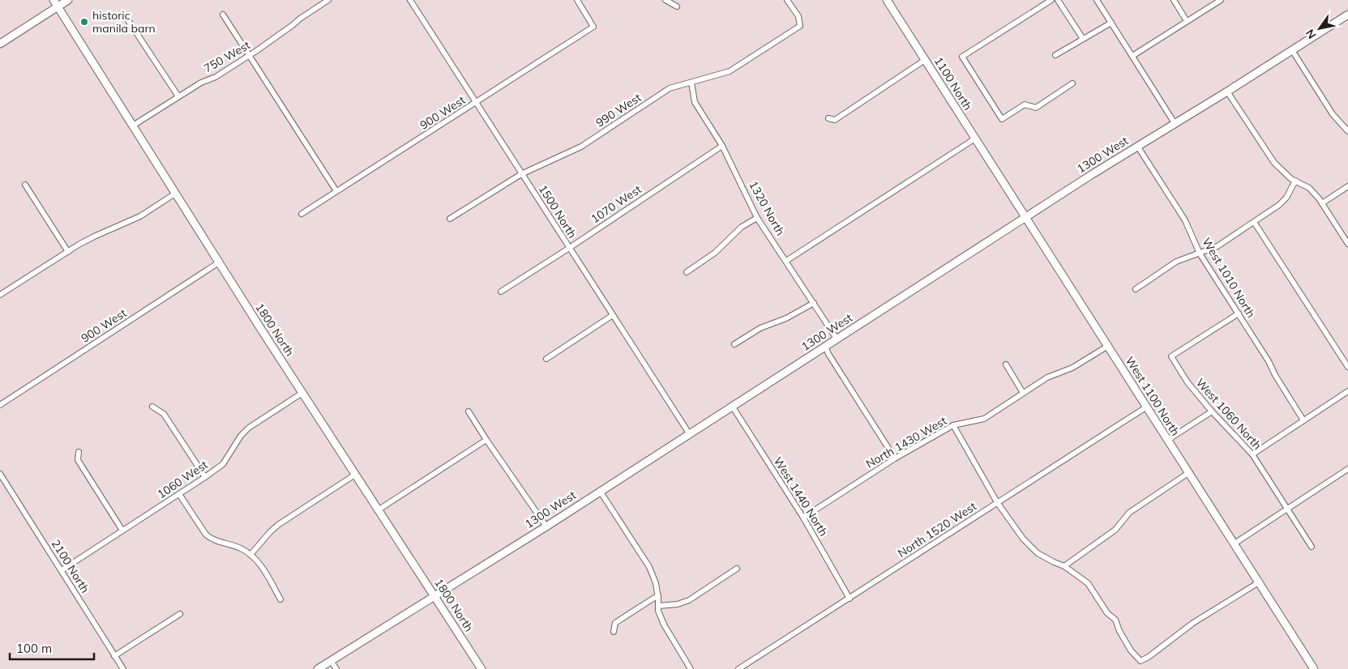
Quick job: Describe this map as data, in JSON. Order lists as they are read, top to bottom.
{
  "streets": {
    "street": [
      "750 West",
      "1100 North",
      "990 West",
      "900 West",
      "1300 West",
      "1070 West",
      "1320 North",
      "1500 North",
      "West 1010 North",
      "1800 North",
      "West 1100 North",
      "West 1060 North",
      "North 1430 West",
      "1060 West",
      "West 1440 North",
      "North 1520 West",
      "2100 North"
    ]
  },
  "crossings": [
    ["750 West", "1800 North"],
    ["1100 North", "West 1100 North"],
    ["990 West", "1320 North"],
    ["990 West", "1500 North"],
    ["900 West", "1500 North"],
    ["900 West", "1800 North"],
    ["1300 West", "1320 North"],
    ["1300 West", "1500 North"],
    ["1300 West", "West 1010 North"],
    ["1300 West", "1800 North"],
    ["1300 West", "West 1100 North"],
    ["1300 West", "West 1440 North"],
    ["1070 West", "1320 North"],
    ["1070 West", "1500 North"],
    ["West 1010 North", "West 1060 North"],
    ["1800 North", "1060 West"],
    ["West 1100 North", "North 1430 West"],
    ["West 1100 North", "North 1520 West"],
    ["North 1430 West", "West 1440 North"],
    ["1060 West", "2100 North"],
    ["West 1440 North", "North 1520 West"]
  ],
  "places": ["historic manila barn"],
  "scale_bar": "100 m",
  "north": "bottom left"
}
